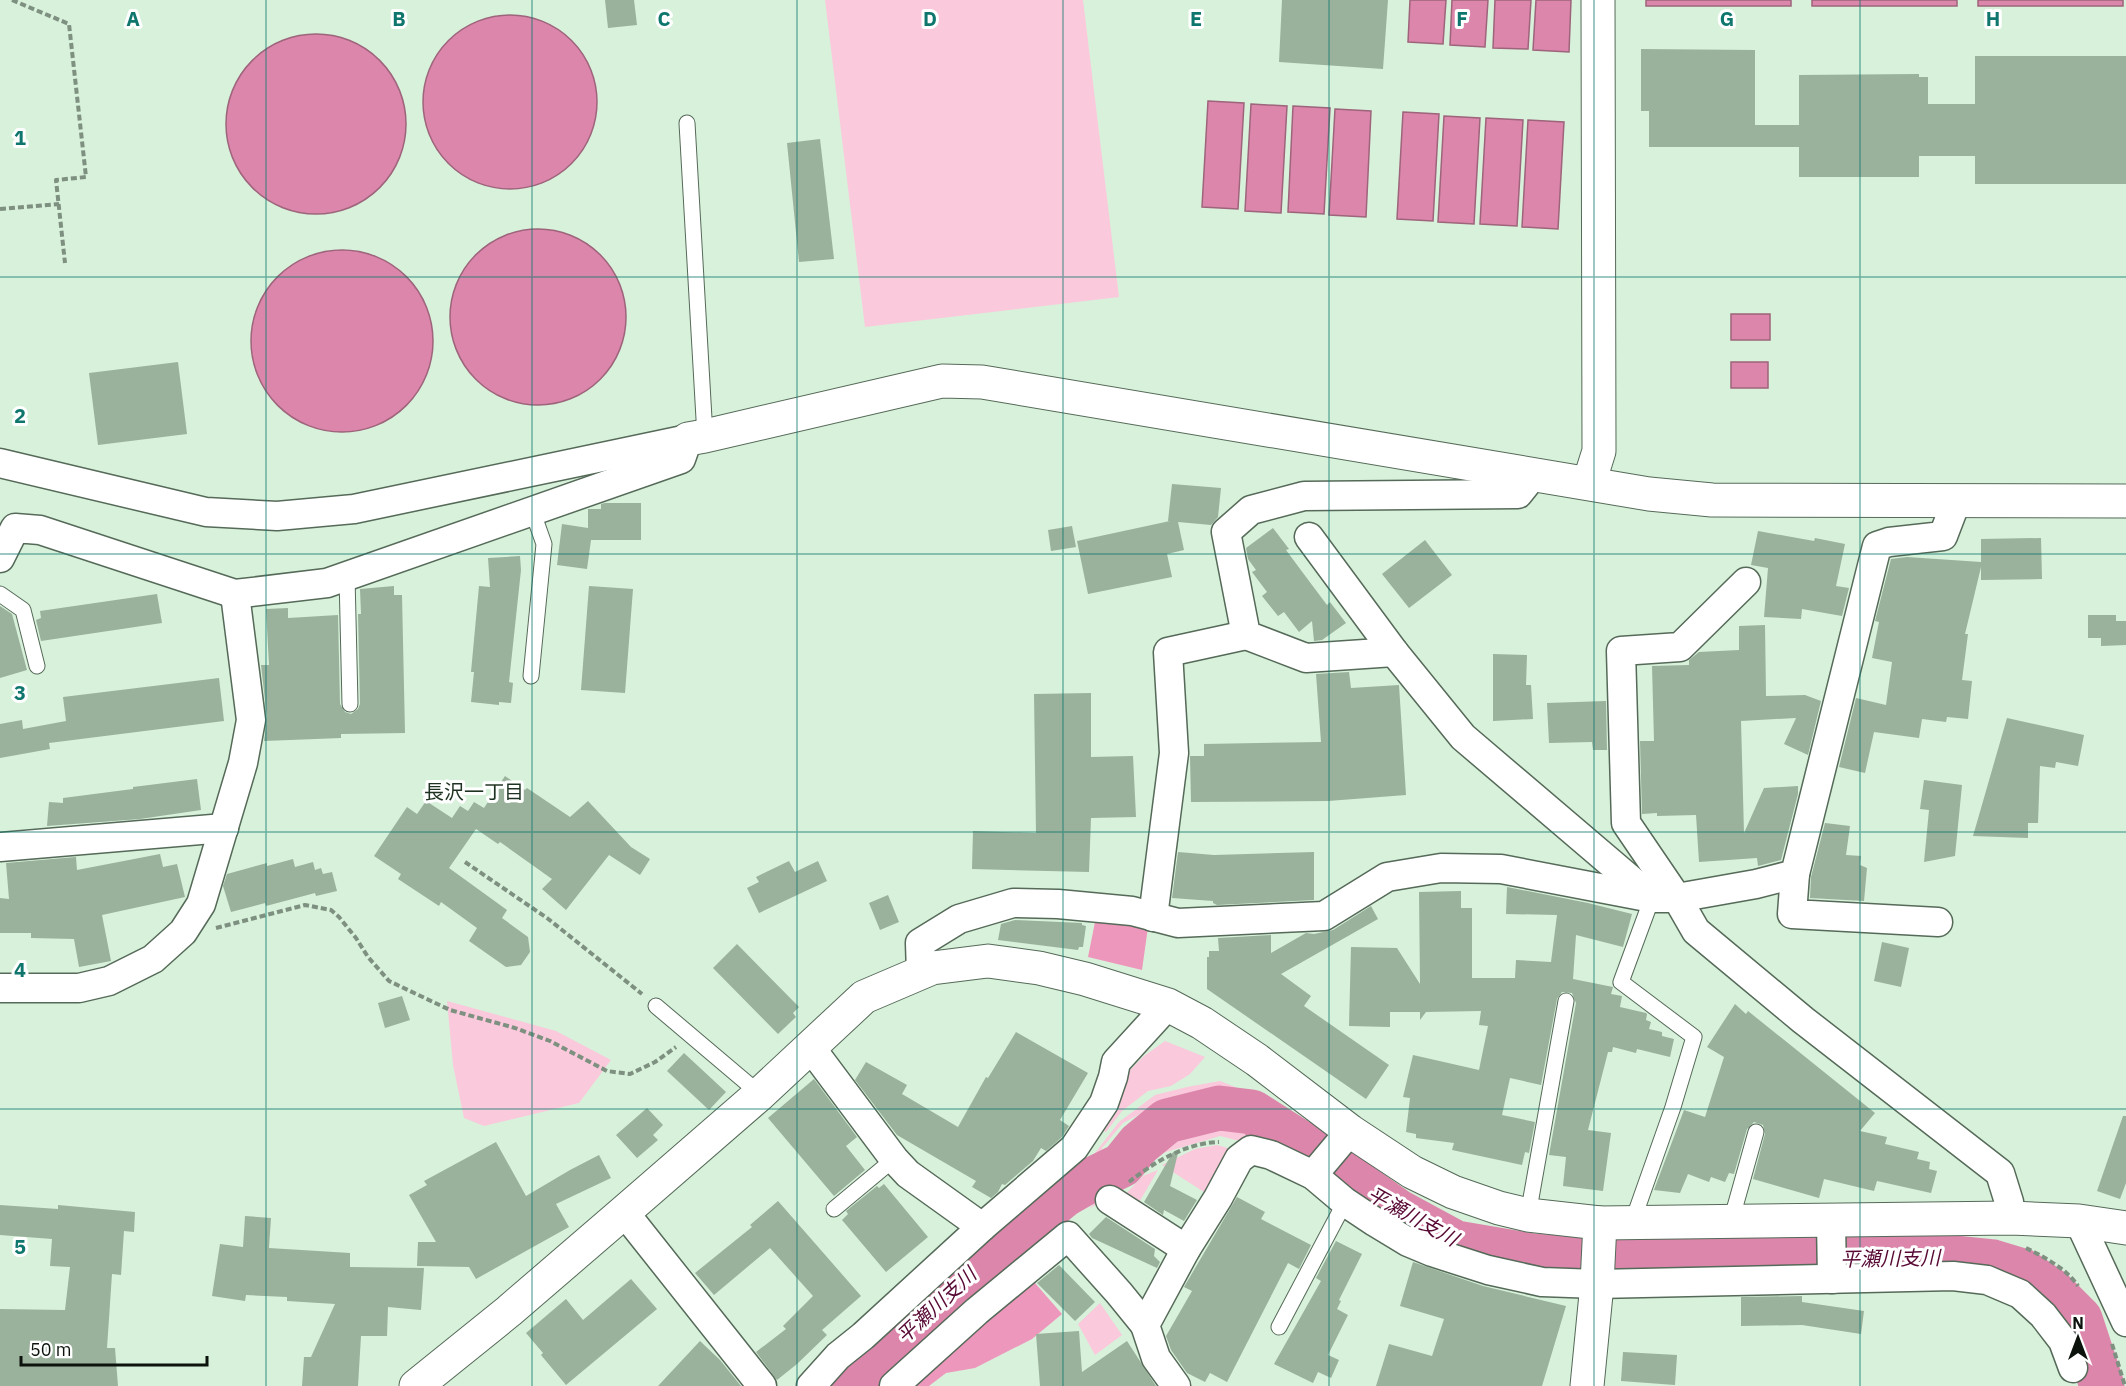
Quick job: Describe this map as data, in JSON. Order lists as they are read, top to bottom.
{
  "districts": ["長沢一丁目"],
  "water": ["平瀬川支川"],
  "scale_bar": "50 m",
  "north": "top",
  "grid": {
    "columns": [
      "A",
      "B",
      "C",
      "D",
      "E",
      "F",
      "G",
      "H"
    ],
    "rows": [
      "1",
      "2",
      "3",
      "4",
      "5"
    ]
  }
}
